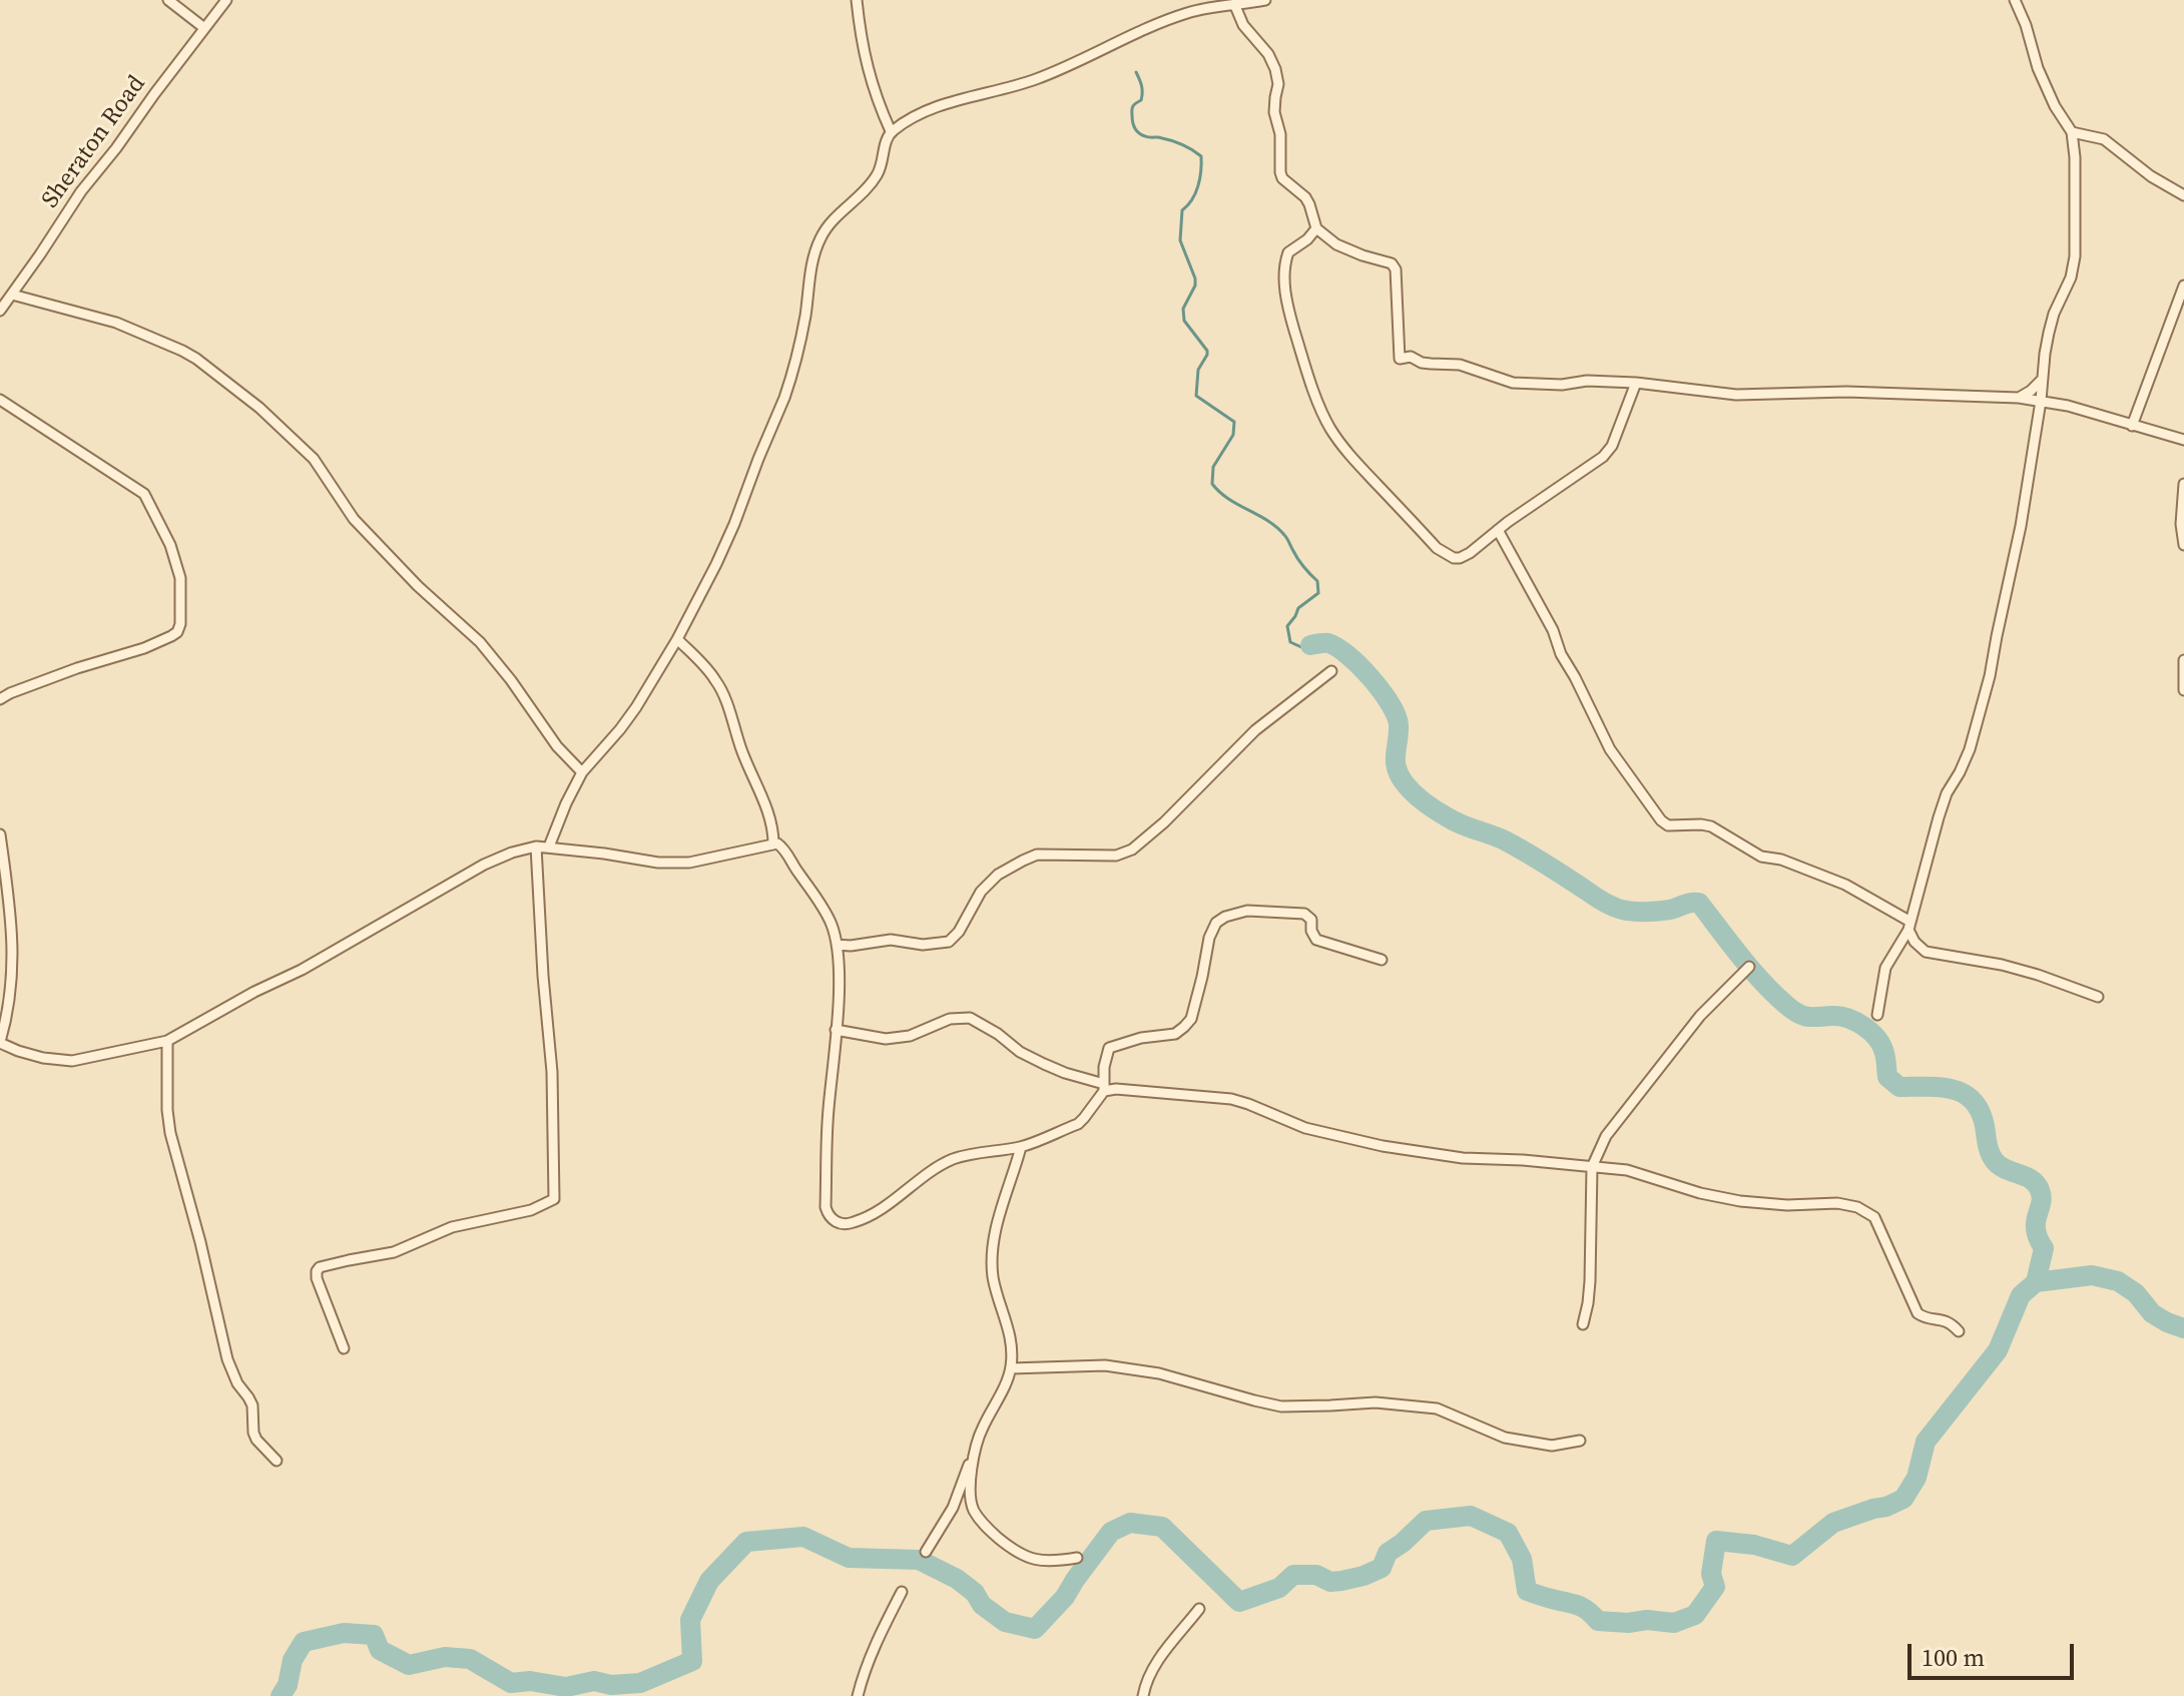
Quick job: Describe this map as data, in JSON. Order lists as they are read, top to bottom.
{
  "streets": {
    "street": ["Sheraton Road"]
  },
  "scale_bar": "100 m"
}
